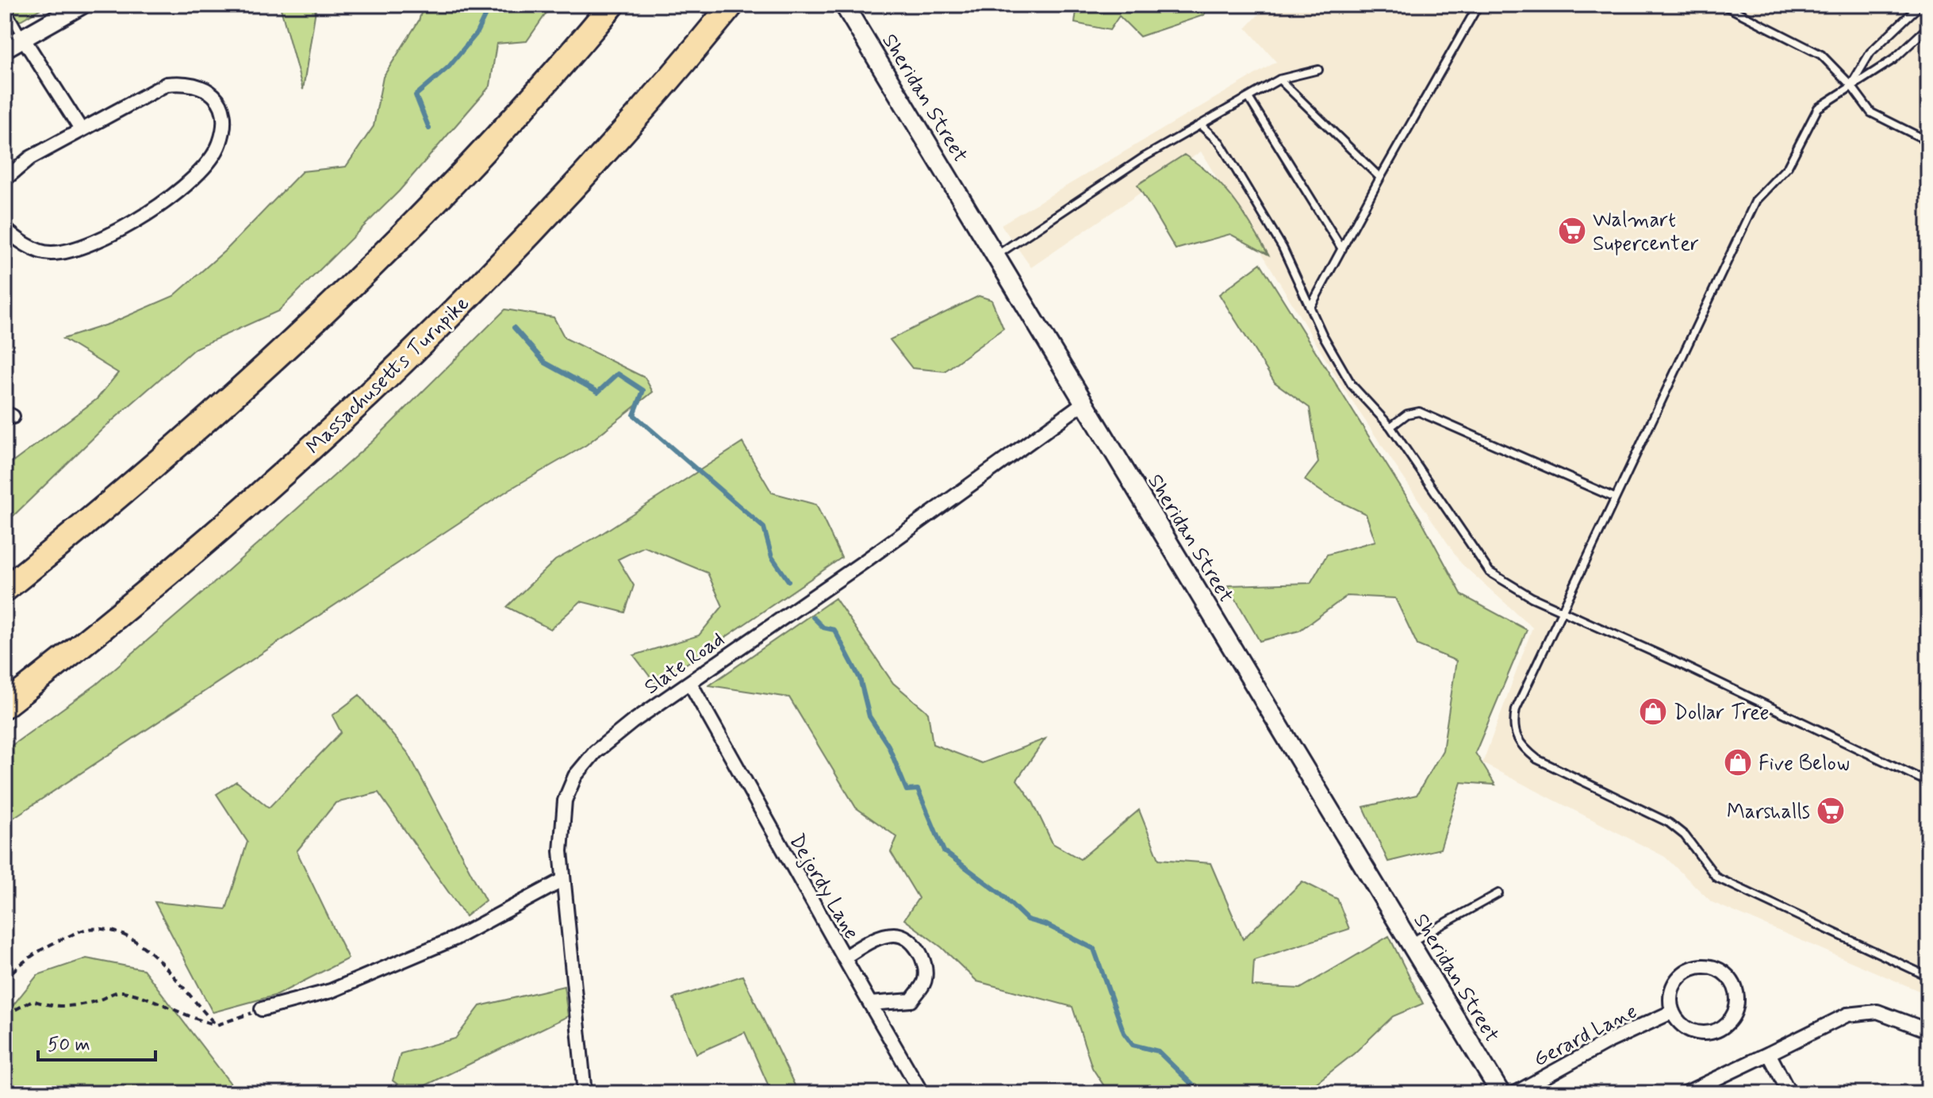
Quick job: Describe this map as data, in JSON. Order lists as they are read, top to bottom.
{
  "streets": {
    "highway": ["Massachusetts Turnpike"],
    "street": [
      "Sheridan Street",
      "Slate Road",
      "Dejordy Lane",
      "Gerard Lane"
    ]
  },
  "crossings": [
    ["Sheridan Street", "Slate Road"],
    ["Slate Road", "Dejordy Lane"]
  ],
  "places": {
    "supermarket": ["Walmart Supercenter", "Marshalls"],
    "shop": ["Dollar Tree", "Five Below"]
  },
  "scale_bar": "50 m"
}
